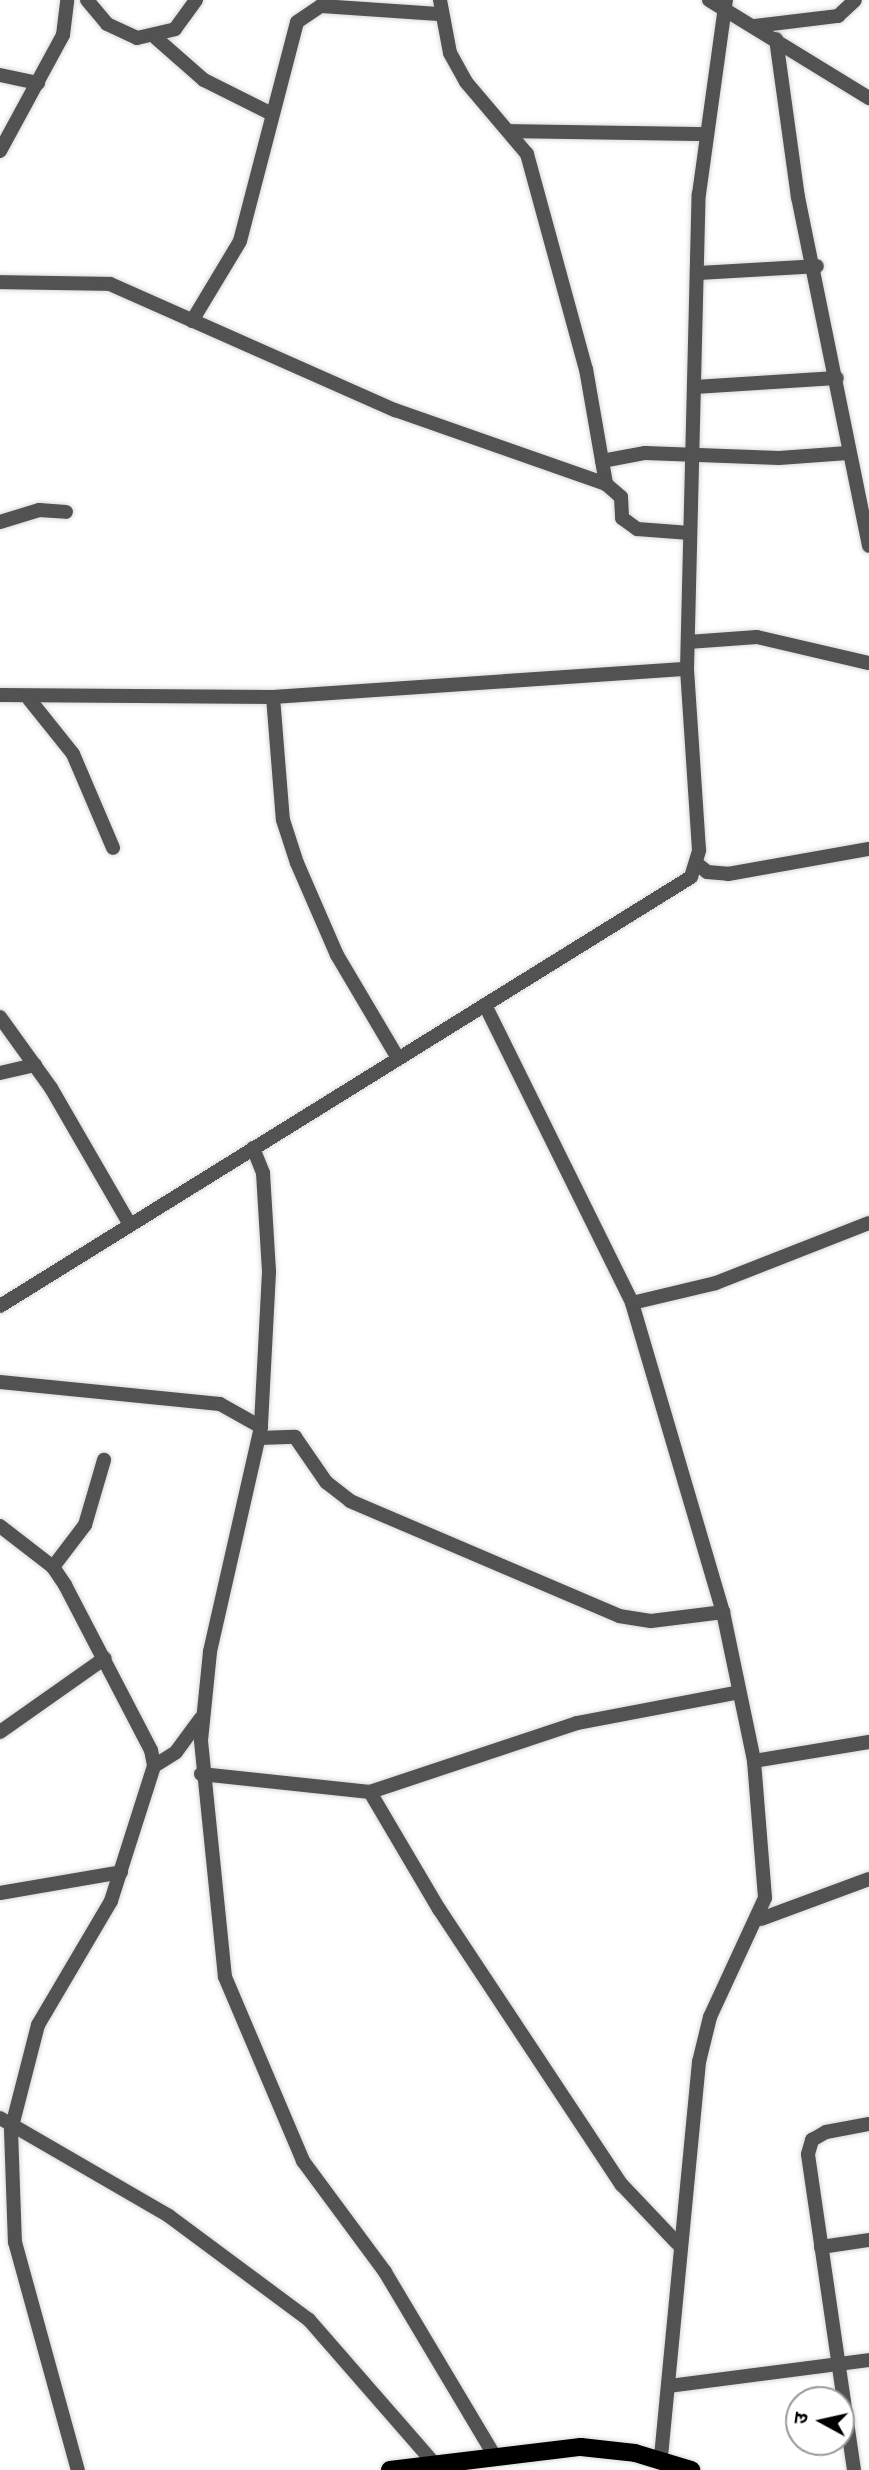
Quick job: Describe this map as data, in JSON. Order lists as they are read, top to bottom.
{
  "north": "left"
}
